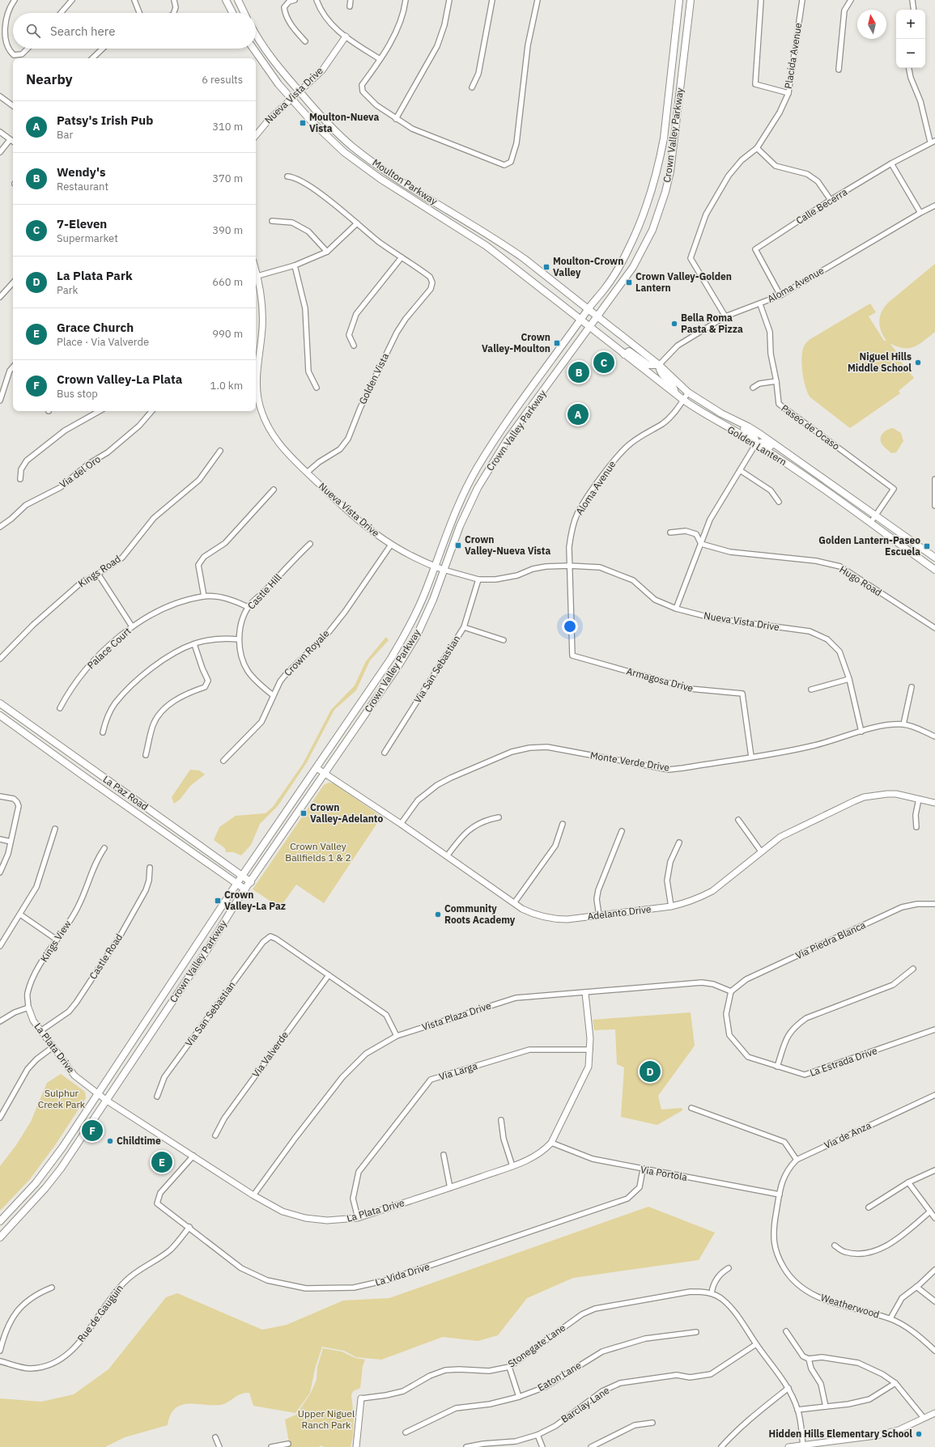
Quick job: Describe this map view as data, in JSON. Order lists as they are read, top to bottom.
{
  "streets": {
    "main road": [
      "Crown Valley Parkway",
      "Moulton Parkway",
      "Golden Lantern",
      "La Paz Road"
    ],
    "street": [
      "Placida Avenue",
      "Nueva Vista Drive",
      "Calle Becerra",
      "Aloma Avenue",
      "Golden Vista",
      "Paseo de Ocaso",
      "Via del Oro",
      "Kings Road",
      "Hugo Road",
      "Castle Hill",
      "Palace Court",
      "Crown Royale",
      "Via San Sebastian",
      "Armagosa Drive",
      "Monte Verde Drive",
      "Adelanto Drive",
      "Via Piedra Blanca",
      "Kings View",
      "Castle Road",
      "Vista Plaza Drive",
      "La Plata Drive",
      "Via Valverde",
      "La Estrada Drive",
      "Via Larga",
      "Via de Anza",
      "Via Portola",
      "La Vida Drive",
      "Weatherwood",
      "Rue de Gauguin",
      "Stonegate Lane",
      "Eaton Lane",
      "Barclay Lane"
    ]
  },
  "crossings": [
    ["Placida Avenue", "Aloma Avenue"],
    ["Nueva Vista Drive", "Crown Valley Parkway"],
    ["Nueva Vista Drive", "Moulton Parkway"],
    ["Nueva Vista Drive", "Aloma Avenue"],
    ["Nueva Vista Drive", "Golden Vista"],
    ["Nueva Vista Drive", "Crown Royale"],
    ["Nueva Vista Drive", "Via San Sebastian"],
    ["Nueva Vista Drive", "Monte Verde Drive"],
    ["Crown Valley Parkway", "Moulton Parkway"],
    ["Crown Valley Parkway", "Golden Lantern"],
    ["Crown Valley Parkway", "La Paz Road"],
    ["Crown Valley Parkway", "Adelanto Drive"],
    ["Crown Valley Parkway", "La Plata Drive"],
    ["Moulton Parkway", "Golden Lantern"],
    ["Calle Becerra", "Aloma Avenue"],
    ["Aloma Avenue", "Paseo de Ocaso"],
    ["Aloma Avenue", "Golden Lantern"],
    ["Aloma Avenue", "Armagosa Drive"],
    ["Paseo de Ocaso", "Golden Lantern"],
    ["Castle Hill", "Palace Court"],
    ["Castle Hill", "Crown Royale"],
    ["Via San Sebastian", "Via Valverde"],
    ["Armagosa Drive", "Monte Verde Drive"],
    ["Monte Verde Drive", "Adelanto Drive"],
    ["Via Piedra Blanca", "Vista Plaza Drive"],
    ["Via Piedra Blanca", "La Estrada Drive"],
    ["Kings View", "La Plata Drive"],
    ["Castle Road", "La Plata Drive"],
    ["Vista Plaza Drive", "La Plata Drive"],
    ["Vista Plaza Drive", "La Estrada Drive"],
    ["La Plata Drive", "Via Larga"],
    ["La Plata Drive", "Via Portola"],
    ["La Plata Drive", "La Vida Drive"],
    ["Via de Anza", "Via Portola"],
    ["Via de Anza", "Weatherwood"],
    ["Via Portola", "La Vida Drive"],
    ["Via Portola", "Weatherwood"],
    ["La Vida Drive", "Rue de Gauguin"]
  ],
  "parks": ["Crown Valley Ballfields 1 & 2", "Sulphur Creek Park", "Upper Niguel Ranch Park"],
  "places": {
    "transit": [
      "Moulton-Nueva Vista",
      "Moulton-Crown Valley",
      "Crown Valley-Golden Lantern",
      "Crown Valley-Moulton",
      "Crown Valley-Nueva Vista",
      "Golden Lantern-Paseo Escuela",
      "Crown Valley-Adelanto",
      "Crown Valley-La Paz"
    ],
    "other": [
      "Bella Roma Pasta & Pizza",
      "Niguel Hills Middle School",
      "Community Roots Academy",
      "Childtime",
      "Hidden Hills Elementary School"
    ]
  },
  "north": "top",
  "page": {
    "map_buttons": ["+", "−"],
    "search": "Search here",
    "heading": ["Nearby", "6 results"],
    "list": [
      {
        "mark": "A",
        "name": "Patsy's Irish Pub",
        "note": "Bar",
        "value": "310 m"
      },
      {
        "mark": "B",
        "name": "Wendy's",
        "note": "Restaurant",
        "value": "370 m"
      },
      {
        "mark": "C",
        "name": "7-Eleven",
        "note": "Supermarket",
        "value": "390 m"
      },
      {
        "mark": "D",
        "name": "La Plata Park",
        "note": "Park",
        "value": "660 m"
      },
      {
        "mark": "E",
        "name": "Grace Church",
        "note": "Place · Via Valverde",
        "value": "990 m"
      },
      {
        "mark": "F",
        "name": "Crown Valley-La Plata",
        "note": "Bus stop",
        "value": "1.0 km"
      }
    ],
    "pins": [
      "C",
      "B",
      "A",
      "D",
      "F",
      "E"
    ]
  }
}
